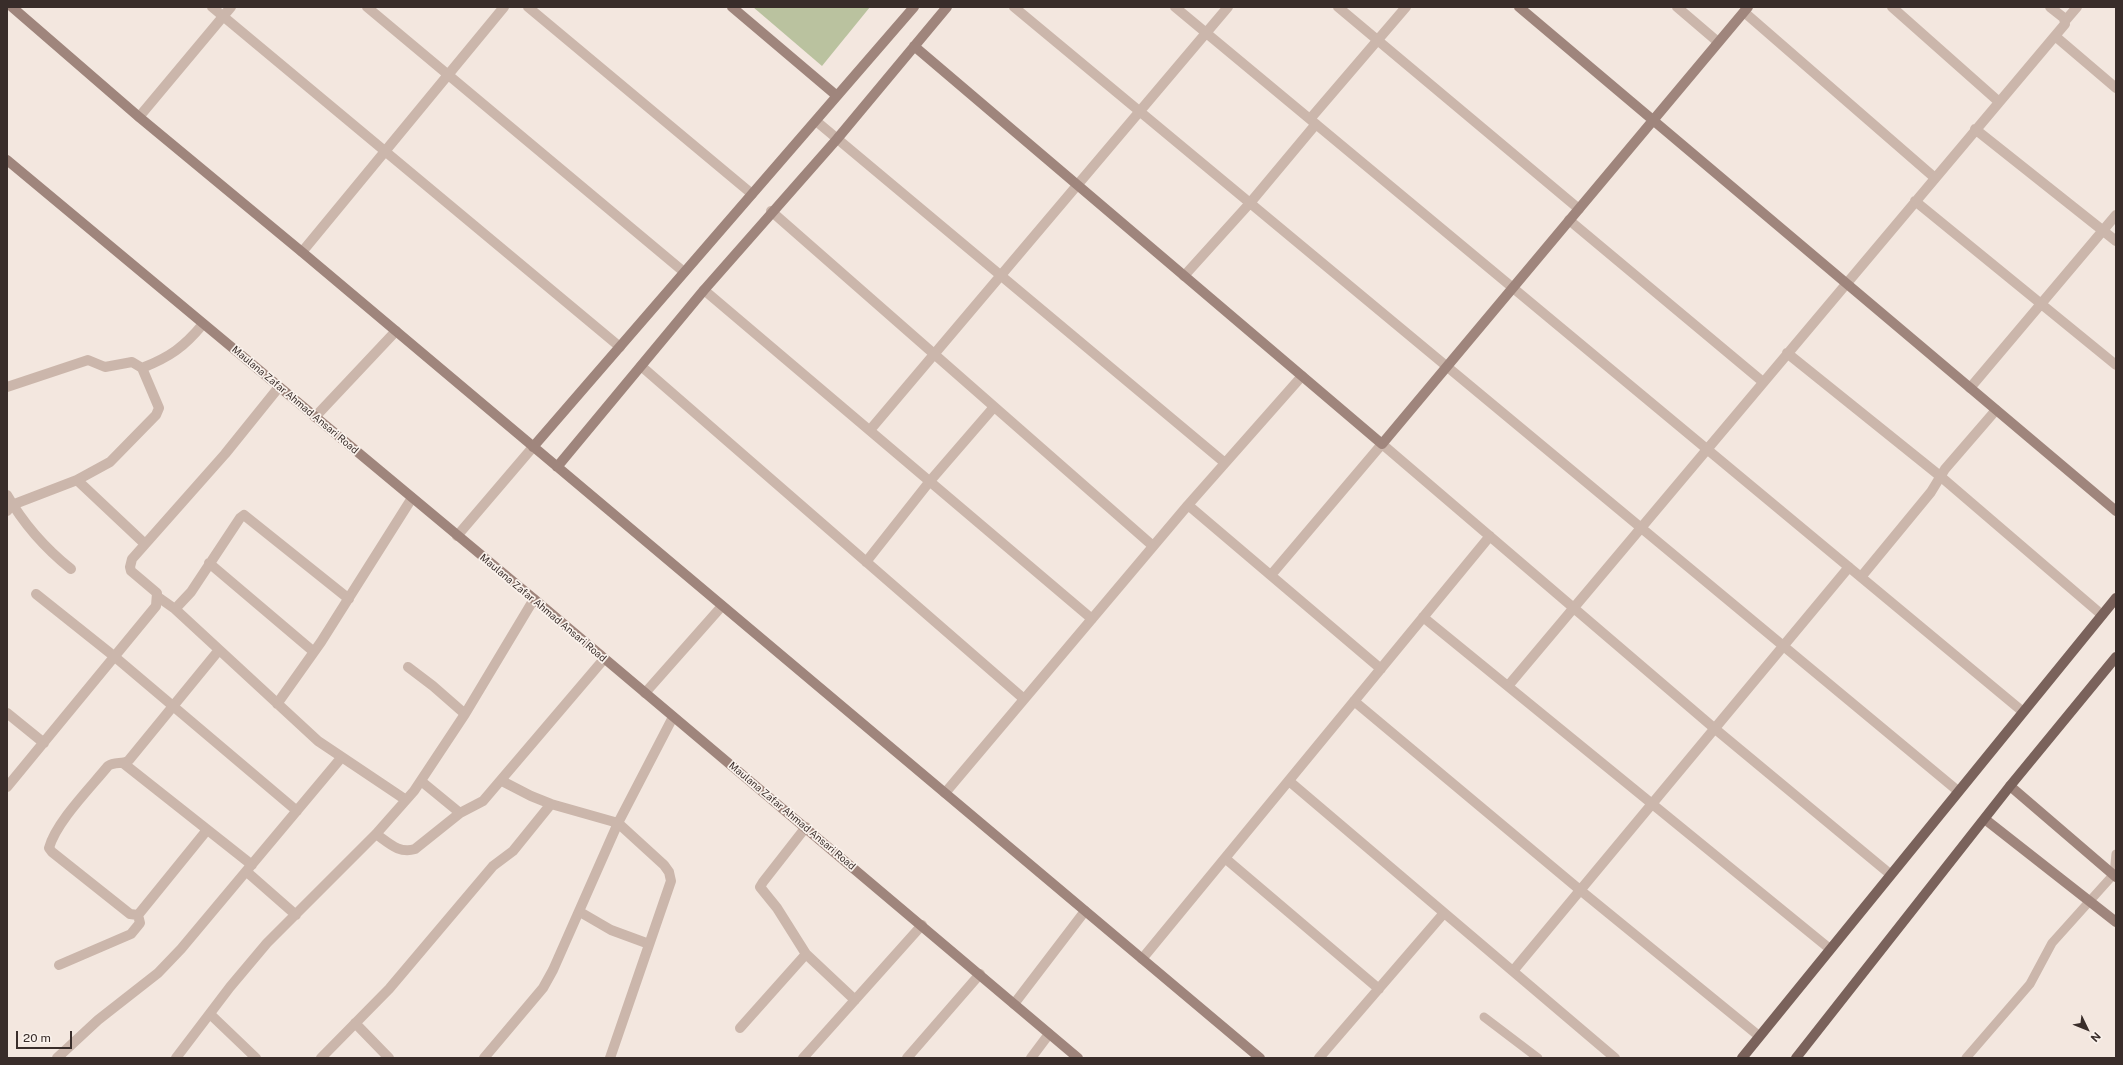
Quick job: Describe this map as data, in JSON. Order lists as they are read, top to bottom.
{
  "streets": {
    "street": ["Maulana Zafar Ahmad Ansari Road"]
  },
  "scale_bar": "20 m",
  "north": "bottom right"
}
